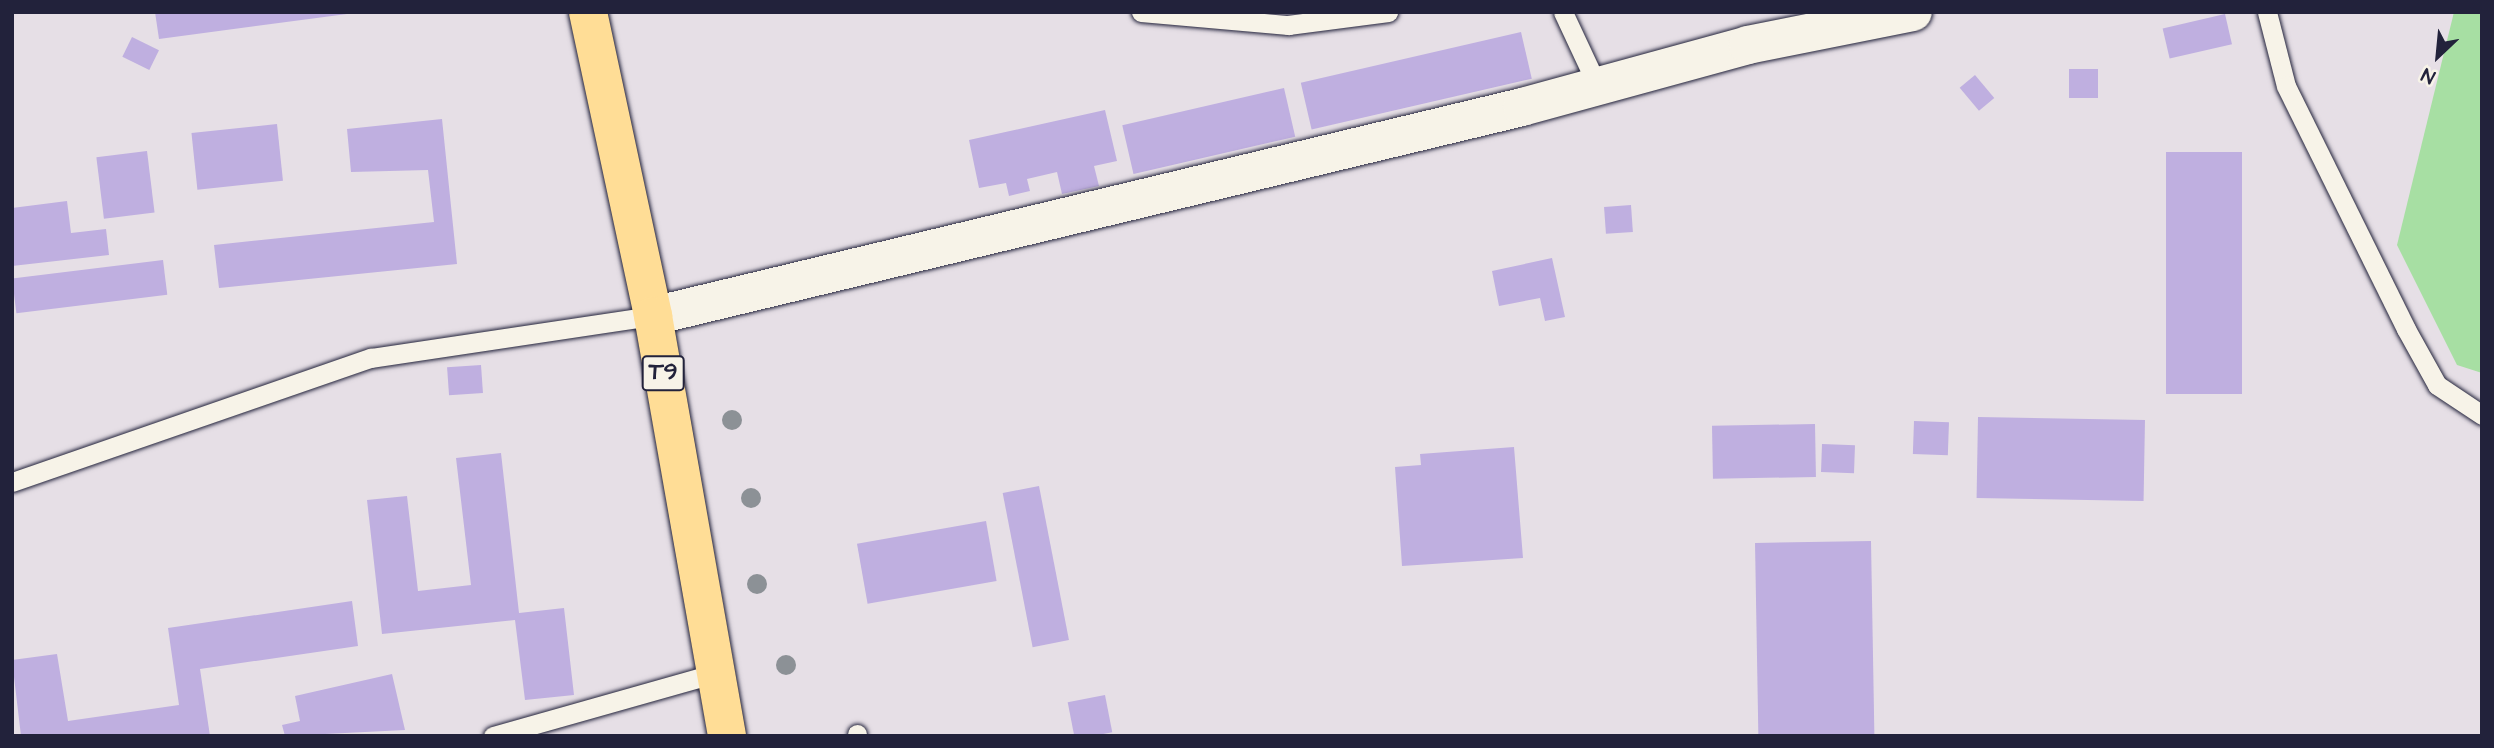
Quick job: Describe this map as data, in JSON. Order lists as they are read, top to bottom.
{
  "streets": {
    "highway": ["T9"]
  },
  "north": "bottom left"
}
